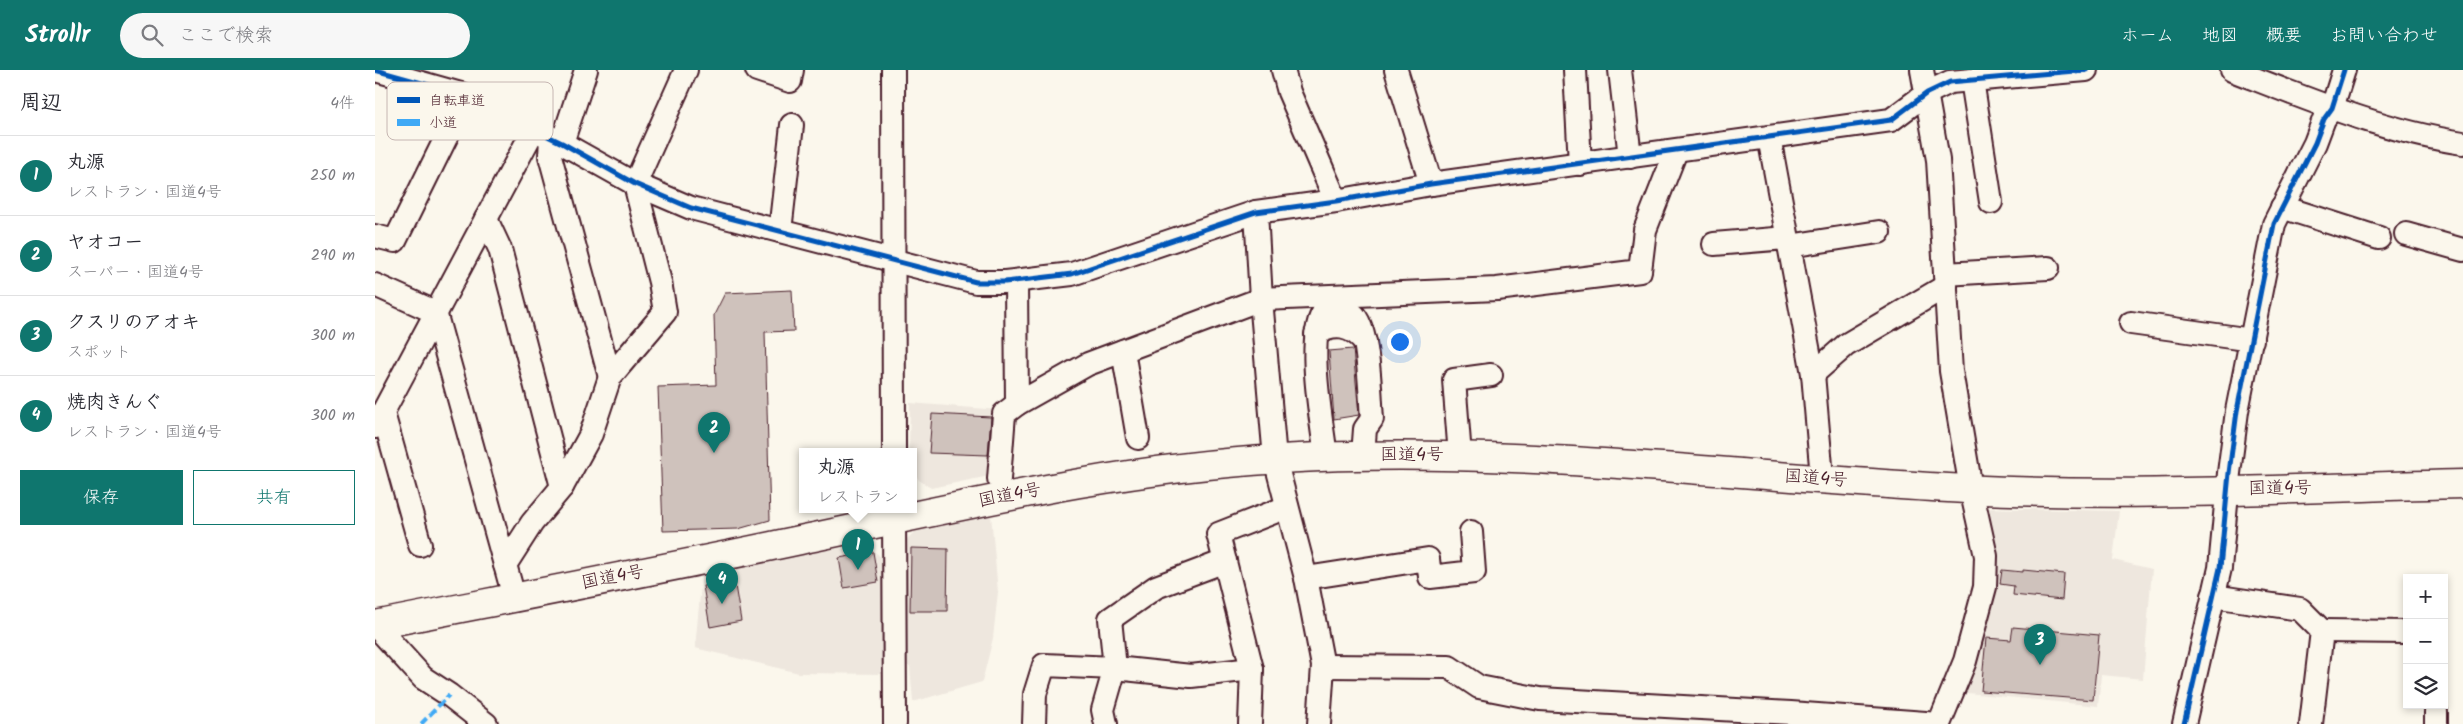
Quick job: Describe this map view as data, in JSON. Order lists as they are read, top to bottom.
{
  "streets": {
    "highway": ["国道4号"]
  },
  "legend": ["自転車道", "小道"],
  "page": {
    "header": "Strollr",
    "search": "ここで検索",
    "nav": [
      "ホーム",
      "地図",
      "概要",
      "お問い合わせ"
    ],
    "heading": ["周辺", "4件"],
    "list": [
      {
        "mark": "1",
        "name": "丸源",
        "note": "レストラン · 国道4号",
        "value": "250 m"
      },
      {
        "mark": "2",
        "name": "ヤオコー",
        "note": "スーパー · 国道4号",
        "value": "290 m"
      },
      {
        "mark": "3",
        "name": "クスリのアオキ",
        "note": "スポット",
        "value": "300 m"
      },
      {
        "mark": "4",
        "name": "焼肉きんぐ",
        "note": "レストラン · 国道4号",
        "value": "300 m"
      }
    ],
    "pins": [
      "2",
      "1",
      "4",
      "3"
    ],
    "popup": ["丸源", "レストラン"],
    "buttons": ["保存", "共有"],
    "map_buttons": ["+", "−"]
  }
}
